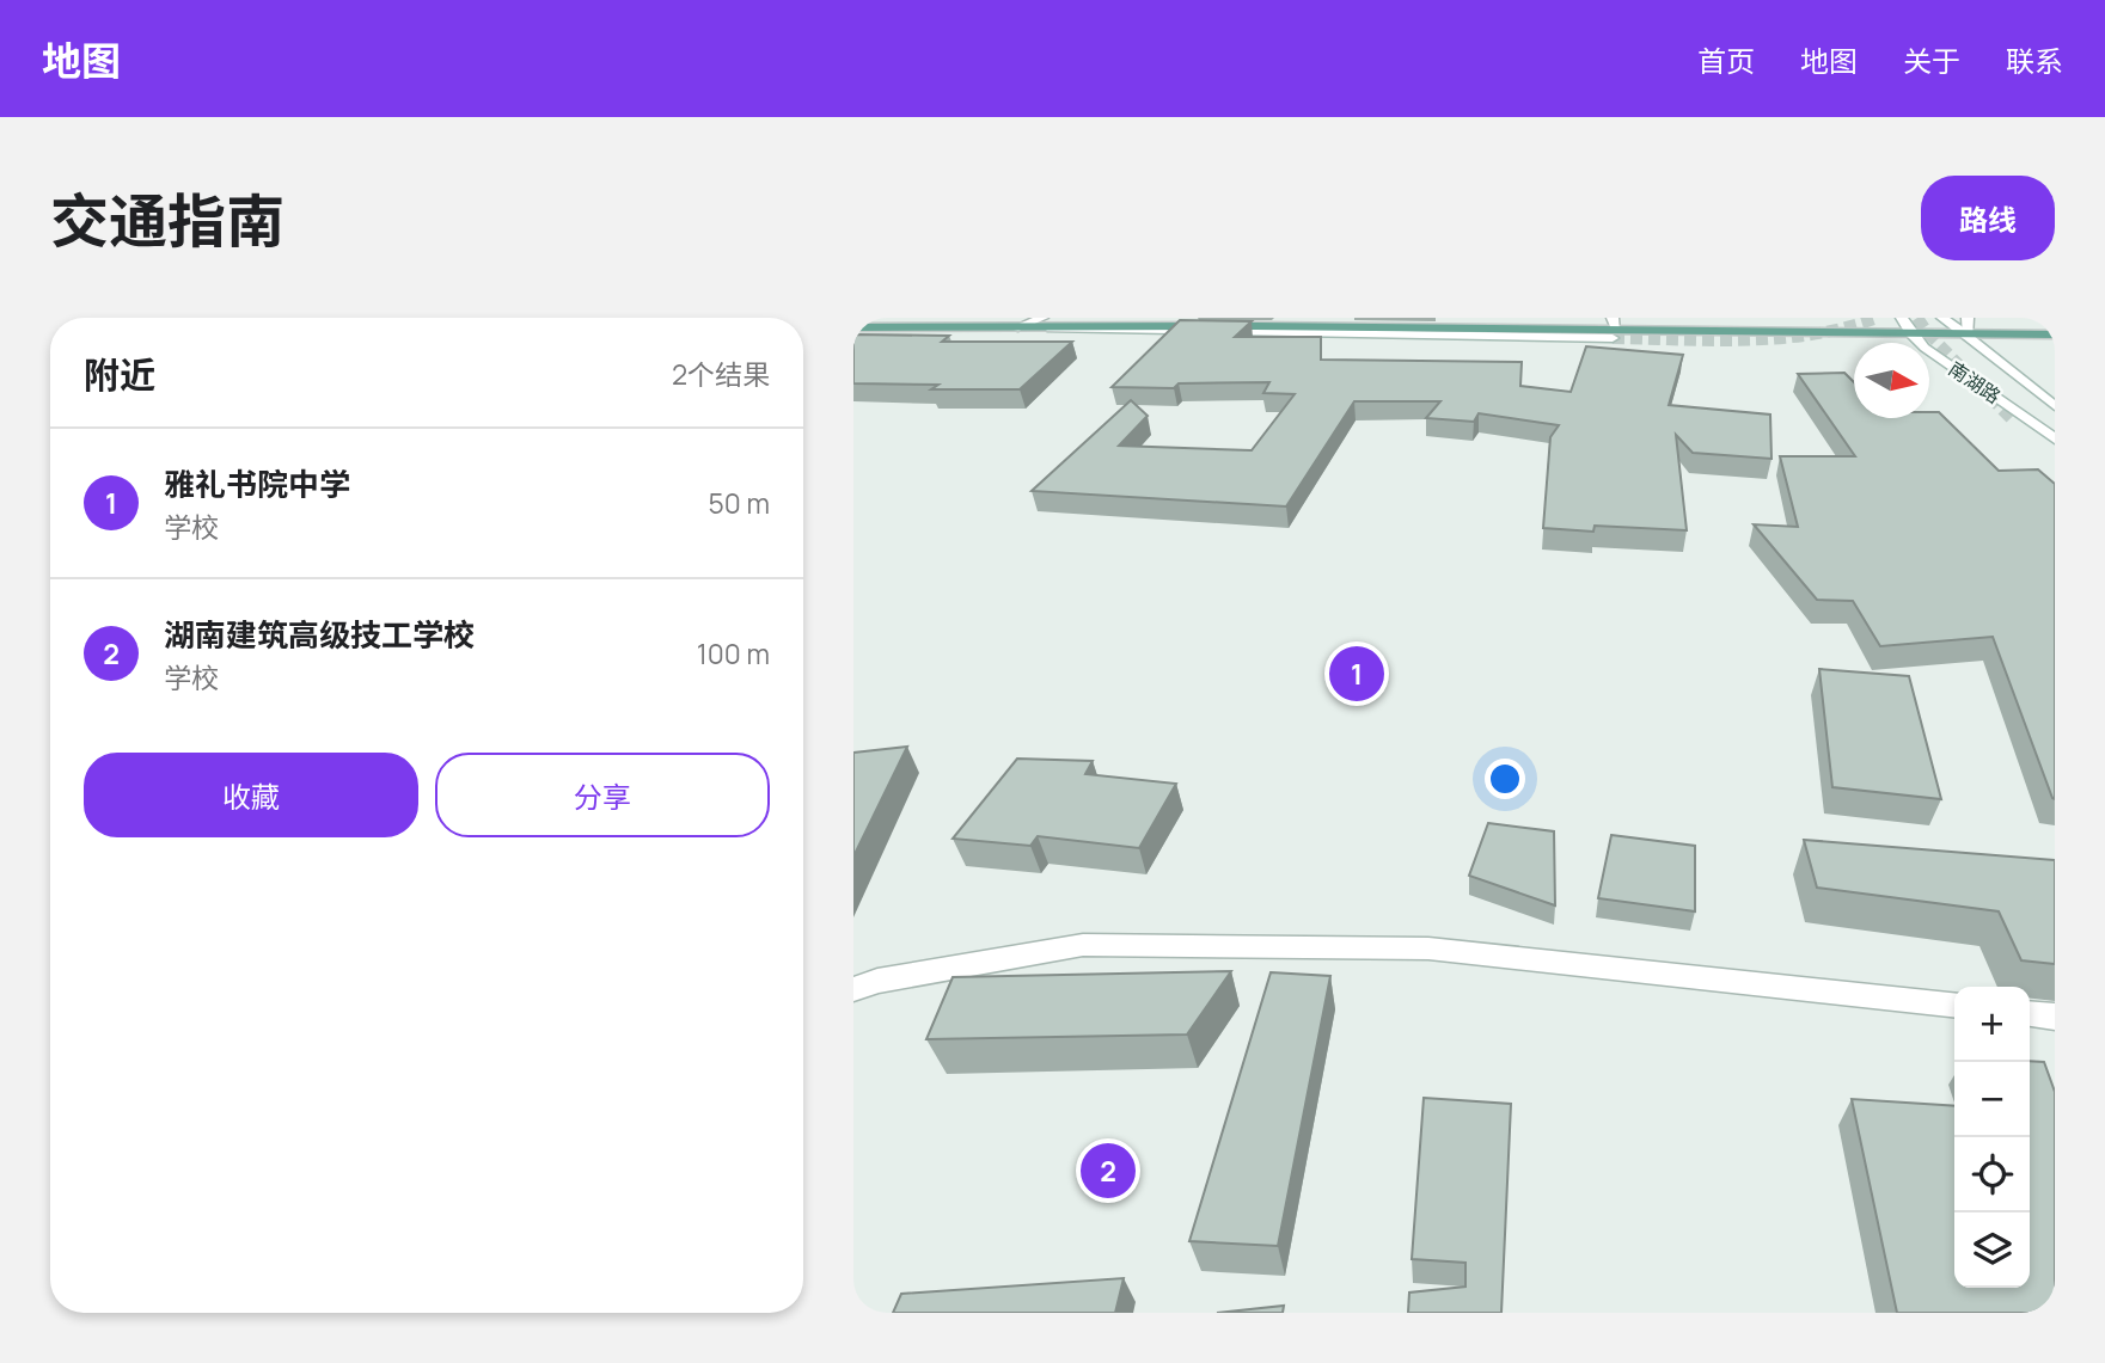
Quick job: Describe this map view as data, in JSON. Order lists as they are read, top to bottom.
{
  "streets": {
    "main road": ["南湖路"]
  },
  "north": "right",
  "page": {
    "header": "地图",
    "nav": [
      "首页",
      "地图",
      "关于",
      "联系"
    ],
    "title": "交通指南",
    "buttons": [
      "路线",
      ["收藏", "分享"]
    ],
    "heading": ["附近", "2个结果"],
    "list": [
      {
        "mark": "1",
        "name": "雅礼书院中学",
        "note": "学校",
        "value": "50 m"
      },
      {
        "mark": "2",
        "name": "湖南建筑高级技工学校",
        "note": "学校",
        "value": "100 m"
      }
    ],
    "pins": ["1", "2"],
    "map_buttons": ["+", "−"]
  }
}
